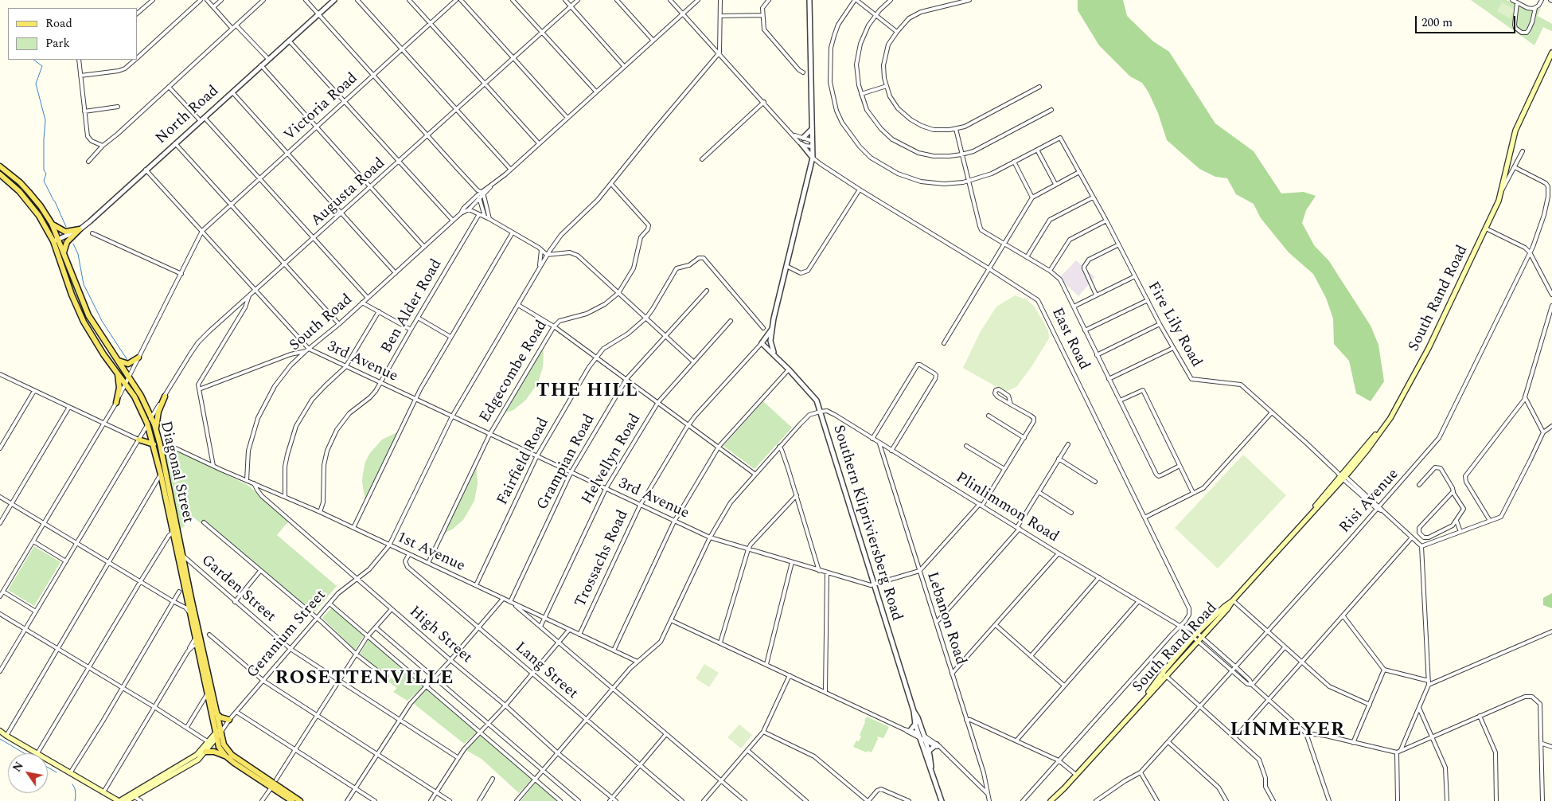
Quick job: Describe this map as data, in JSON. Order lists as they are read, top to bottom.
{
  "streets": {
    "main road": ["South Rand Road", "Diagonal Street", "Geranium Street"],
    "street": [
      "Victoria Road",
      "North Road",
      "Augusta Road",
      "Ben Alder Road",
      "South Road",
      "Fire Lily Road",
      "East Road",
      "3rd Avenue",
      "Edgecombe Road",
      "Helvellyn Road",
      "Fairfield Road",
      "Grampian Road",
      "Risi Avenue",
      "Plinlimmon Road",
      "Southern Klipriviersberg Road",
      "1st Avenue",
      "Trossachs Road",
      "Garden Street",
      "Lebanon Road",
      "High Street",
      "Lang Street"
    ]
  },
  "crossings": [
    ["North Road", "Diagonal Street"],
    ["Augusta Road", "Diagonal Street"],
    ["South Rand Road", "Fire Lily Road"],
    ["South Rand Road", "Risi Avenue"],
    ["South Rand Road", "Plinlimmon Road"],
    ["Ben Alder Road", "3rd Avenue"],
    ["Ben Alder Road", "1st Avenue"],
    ["South Road", "3rd Avenue"],
    ["South Road", "1st Avenue"],
    ["Fire Lily Road", "Risi Avenue"],
    ["East Road", "Plinlimmon Road"],
    ["3rd Avenue", "Edgecombe Road"],
    ["3rd Avenue", "Helvellyn Road"],
    ["3rd Avenue", "Fairfield Road"],
    ["3rd Avenue", "Grampian Road"],
    ["3rd Avenue", "Plinlimmon Road"],
    ["3rd Avenue", "Southern Klipriviersberg Road"],
    ["3rd Avenue", "Trossachs Road"],
    ["3rd Avenue", "Lebanon Road"],
    ["3rd Avenue", "Geranium Street"],
    ["Edgecombe Road", "1st Avenue"],
    ["Helvellyn Road", "1st Avenue"],
    ["Fairfield Road", "1st Avenue"],
    ["Grampian Road", "1st Avenue"],
    ["Diagonal Street", "Garden Street"],
    ["Diagonal Street", "Geranium Street"],
    ["Risi Avenue", "Plinlimmon Road"],
    ["Plinlimmon Road", "Southern Klipriviersberg Road"],
    ["Plinlimmon Road", "Lebanon Road"],
    ["Southern Klipriviersberg Road", "Trossachs Road"],
    ["1st Avenue", "Trossachs Road"],
    ["1st Avenue", "Geranium Street"],
    ["1st Avenue", "High Street"],
    ["1st Avenue", "Lang Street"],
    ["Garden Street", "Geranium Street"],
    ["Geranium Street", "High Street"]
  ],
  "districts": ["THE HILL", "ROSETTENVILLE", "LINMEYER"],
  "legend": ["Road", "Park"],
  "scale_bar": "200 m",
  "north": "top left"
}
